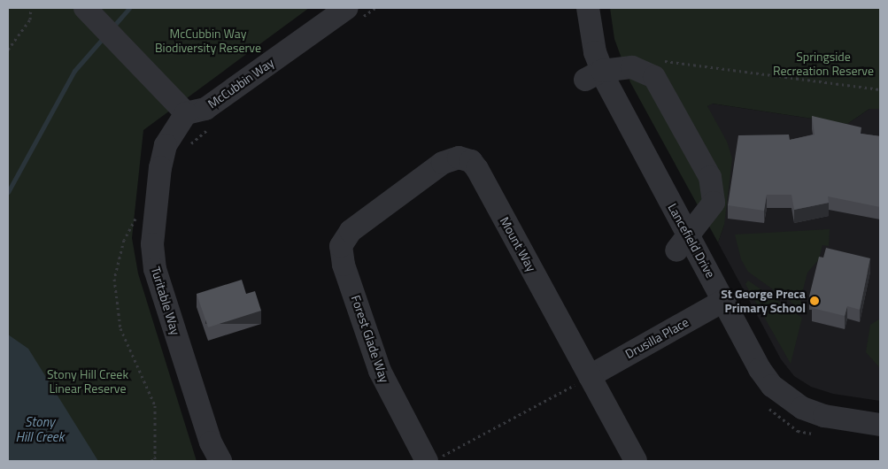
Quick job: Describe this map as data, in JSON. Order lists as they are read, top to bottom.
{
  "streets": {
    "street": [
      "McCubbin Way",
      "Lancefield Drive",
      "Mount Way",
      "Turitable Way",
      "Drusilla Place",
      "Forest Glade Way"
    ]
  },
  "crossings": [
    ["McCubbin Way", "Turitable Way"],
    ["Lancefield Drive", "Drusilla Place"],
    ["Mount Way", "Drusilla Place"],
    ["Mount Way", "Forest Glade Way"]
  ],
  "water": ["Stony Hill Creek"],
  "parks": ["McCubbin Way Biodiversity Reserve", "Springside Recreation Reserve", "Stony Hill Creek Linear Reserve"],
  "places": ["St George Preca Primary School"]
}
